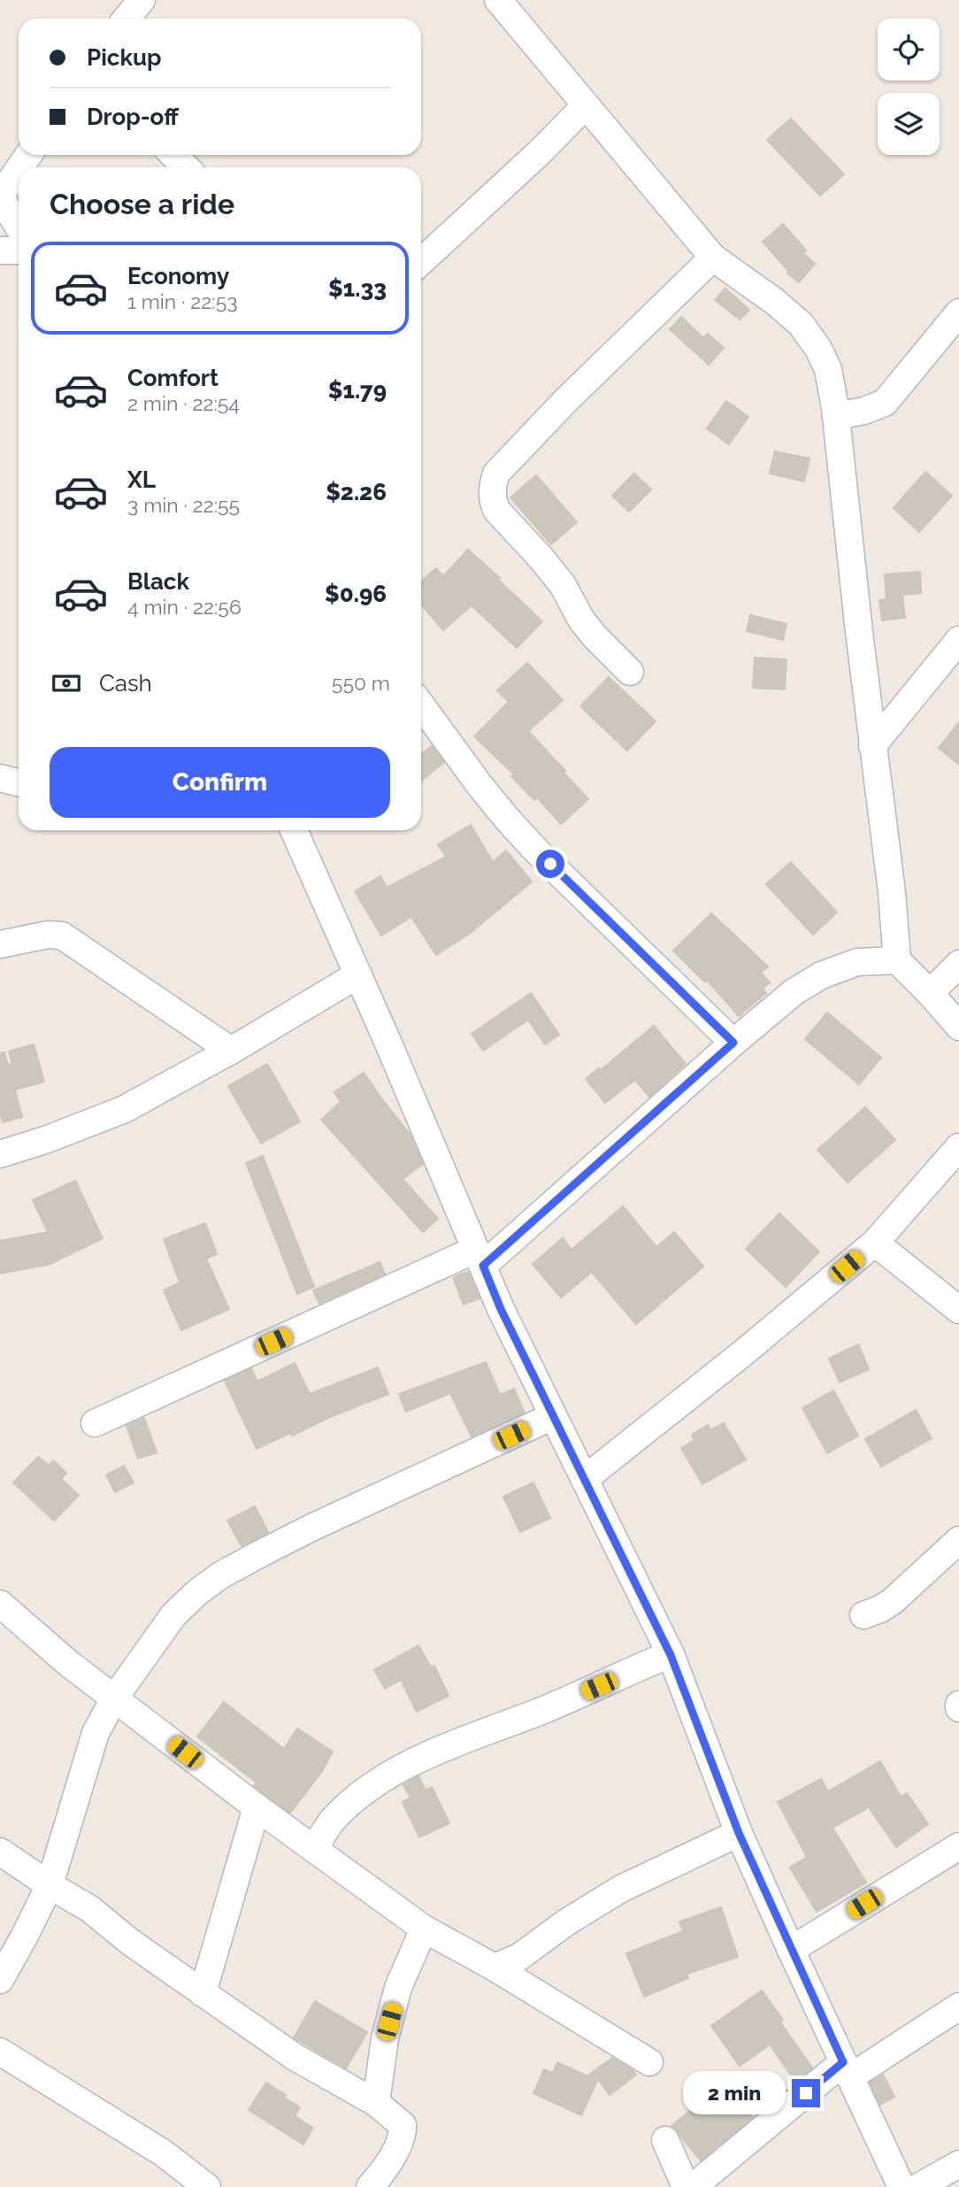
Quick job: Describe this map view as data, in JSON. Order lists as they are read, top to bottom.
{
  "page": {
    "banner": ["Pickup", "Drop-off"],
    "heading": "Choose a ride",
    "list": [
      {
        "name": "Economy",
        "note": "1 min · 22:53",
        "value": "$1.33"
      },
      {
        "name": "Comfort",
        "note": "2 min · 22:54",
        "value": "$1.79"
      },
      {
        "name": "XL",
        "note": "3 min · 22:55",
        "value": "$2.26"
      },
      {
        "name": "Black",
        "note": "4 min · 22:56",
        "value": "$0.96"
      }
    ],
    "pay": ["Cash", "550 m"],
    "buttons": "Confirm",
    "bubble": "2 min"
  }
}
